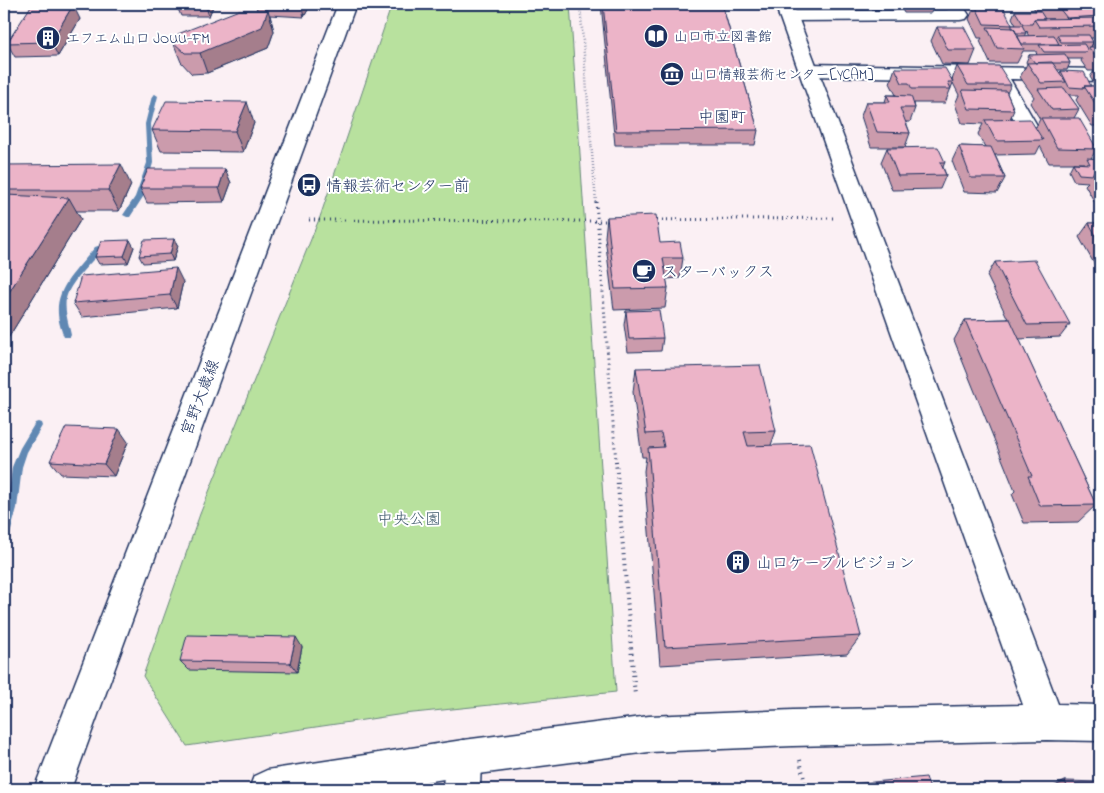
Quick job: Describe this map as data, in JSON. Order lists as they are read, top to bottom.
{
  "streets": {
    "street": ["宮野大歳線"]
  },
  "districts": ["中園町"],
  "parks": ["中央公園"],
  "places": {
    "library": ["山口市立図書館"],
    "building": ["エフエム山口 JOUU-FM", "山口ケーブルビジョン"],
    "museum": ["山口情報芸術センター[YCAM]"],
    "bus stop": ["情報芸術センター前"],
    "cafe": ["スターバックス"]
  }
}
